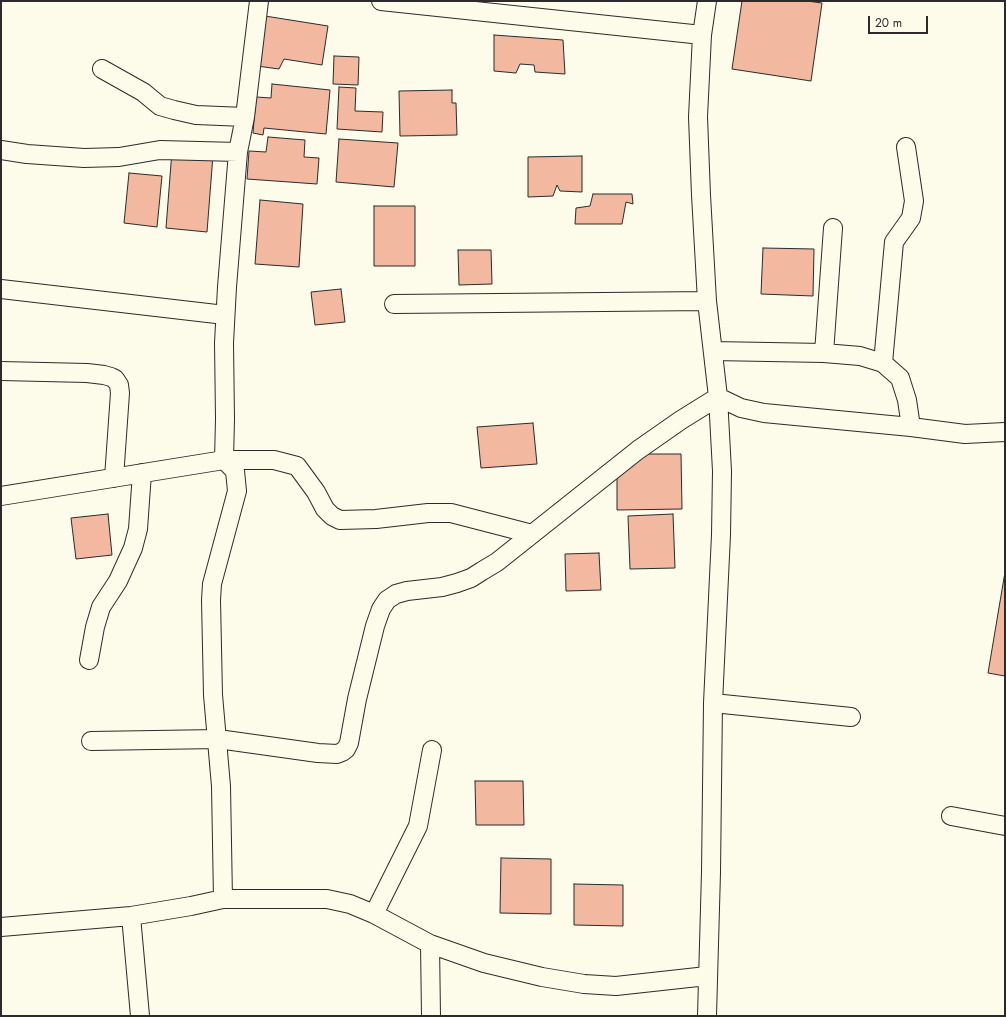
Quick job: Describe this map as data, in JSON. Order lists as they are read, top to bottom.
{
  "scale_bar": "20 m"
}
